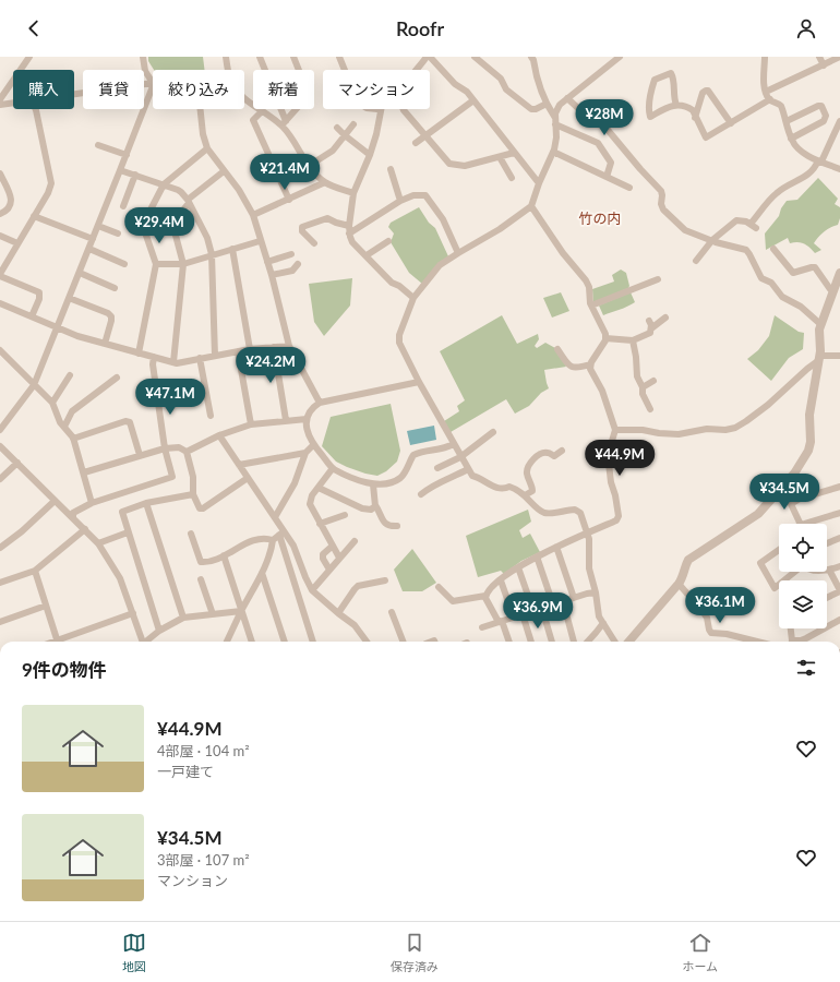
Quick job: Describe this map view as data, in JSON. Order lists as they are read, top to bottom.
{
  "districts": ["竹の内"],
  "page": {
    "header": "Roofr",
    "chip": [
      "購入",
      "賃貸",
      "絞り込み",
      "新着",
      "マンション"
    ],
    "price": [
      "¥28M",
      "¥21.4M",
      "¥29.4M",
      "¥24.2M",
      "¥47.1M",
      "¥44.9M",
      "¥34.5M",
      "¥36.1M",
      "¥36.9M"
    ],
    "heading": "9件の物件",
    "list": [
      {
        "name": "¥44.9M",
        "note": "4部屋 · 104 m² · 一戸建て"
      },
      {
        "name": "¥34.5M",
        "note": "3部屋 · 107 m² · マンション"
      }
    ],
    "tabs": ["地図", "保存済み", "ホーム"]
  }
}
